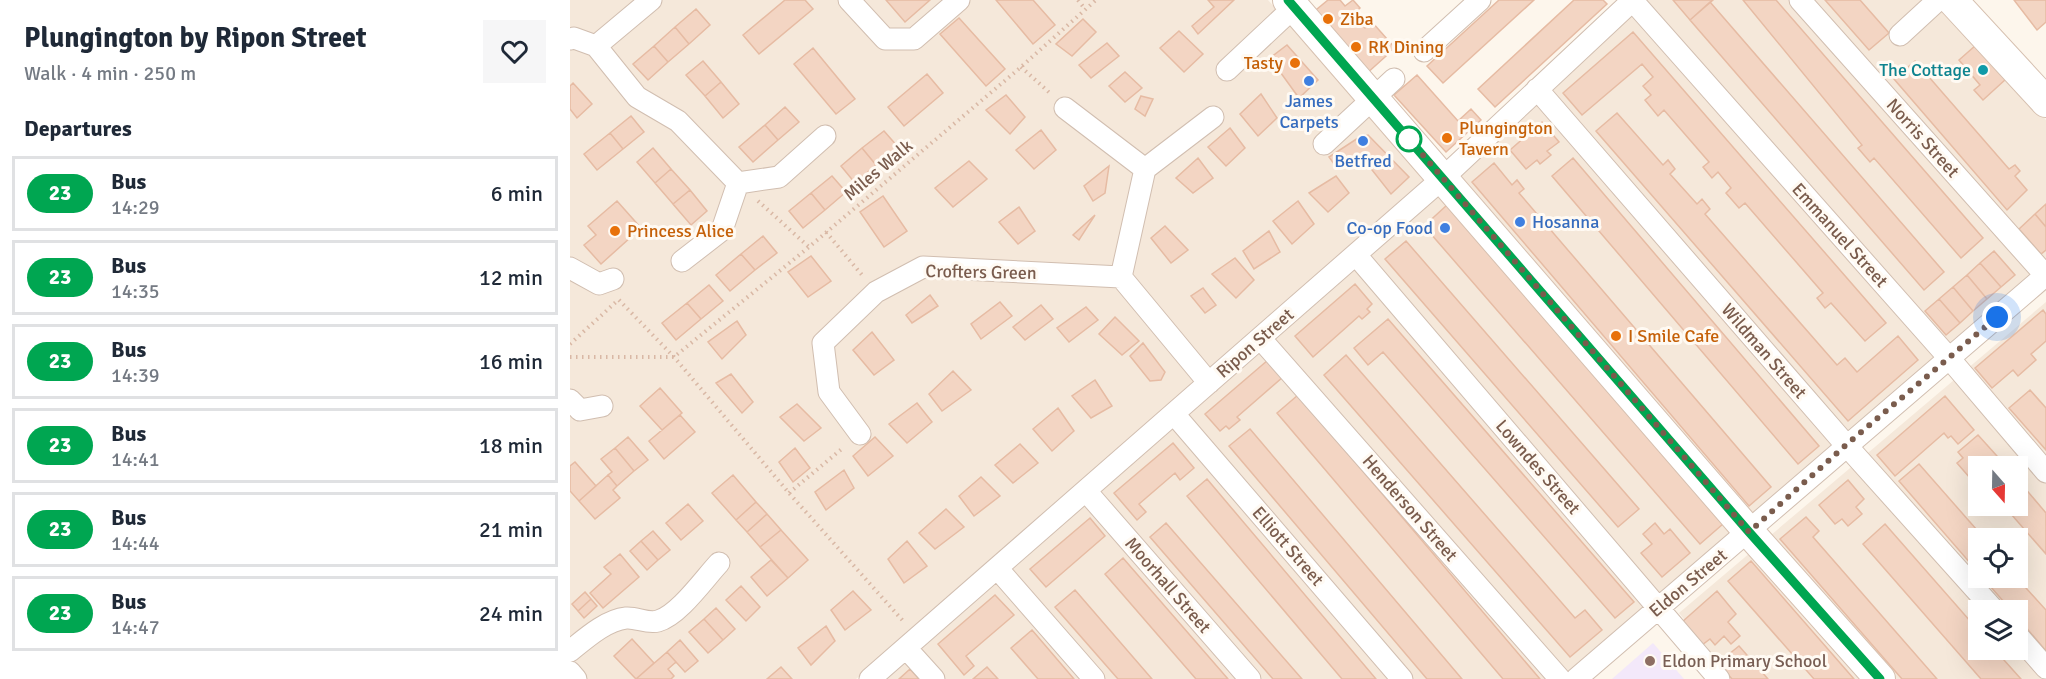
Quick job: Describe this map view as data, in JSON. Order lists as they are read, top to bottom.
{
  "streets": {
    "street": [
      "Norris Street",
      "Emmanuel Street",
      "Crofters Green",
      "Ripon Street",
      "Wildman Street",
      "Lowndes Street",
      "Henderson Street",
      "Elliott Street",
      "Eldon Street",
      "Moorhall Street"
    ],
    "path": ["Miles Walk"]
  },
  "crossings": [
    ["Norris Street", "Eldon Street"],
    ["Emmanuel Street", "Ripon Street"],
    ["Emmanuel Street", "Eldon Street"],
    ["Ripon Street", "Wildman Street"],
    ["Ripon Street", "Lowndes Street"],
    ["Ripon Street", "Henderson Street"],
    ["Ripon Street", "Elliott Street"],
    ["Ripon Street", "Moorhall Street"],
    ["Wildman Street", "Eldon Street"],
    ["Lowndes Street", "Eldon Street"]
  ],
  "places": [
    "Ziba",
    "RK Dining",
    "Tasty",
    "The Cottage",
    "James Carpets",
    "Plungington Tavern",
    "Betfred",
    "Hosanna",
    "Co-op Food",
    "Princess Alice",
    "I Smile Cafe",
    "Eldon Primary School"
  ],
  "lines": ["bus line 23"],
  "north": "bottom",
  "page": {
    "heading": [
      ["Plungington by Ripon Street", "Walk · 4 min · 250 m"],
      "Departures"
    ],
    "list": [
      {
        "mark": "23",
        "name": "Bus",
        "note": "14:29",
        "value": "6 min"
      },
      {
        "mark": "23",
        "name": "Bus",
        "note": "14:35",
        "value": "12 min"
      },
      {
        "mark": "23",
        "name": "Bus",
        "note": "14:39",
        "value": "16 min"
      },
      {
        "mark": "23",
        "name": "Bus",
        "note": "14:41",
        "value": "18 min"
      },
      {
        "mark": "23",
        "name": "Bus",
        "note": "14:44",
        "value": "21 min"
      },
      {
        "mark": "23",
        "name": "Bus",
        "note": "14:47",
        "value": "24 min"
      }
    ]
  }
}
